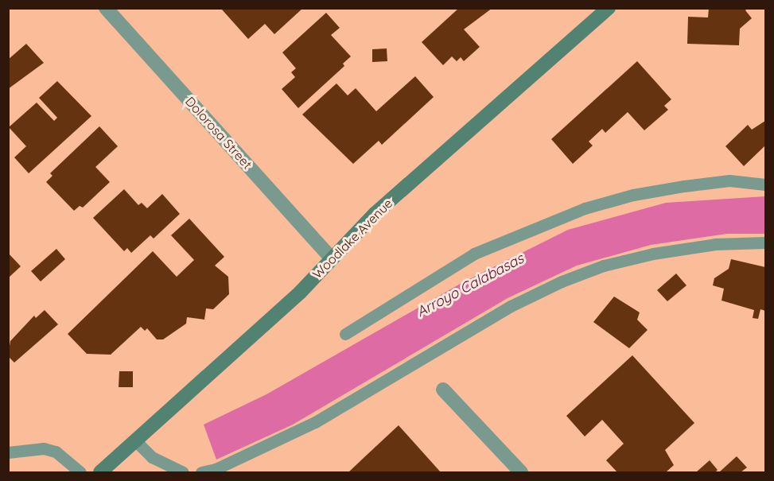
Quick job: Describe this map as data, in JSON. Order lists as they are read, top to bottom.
{
  "streets": {
    "street": ["Dolorosa Street", "Woodlake Avenue"]
  },
  "crossings": [
    ["Dolorosa Street", "Woodlake Avenue"]
  ],
  "water": ["Arroyo Calabasas"]
}
